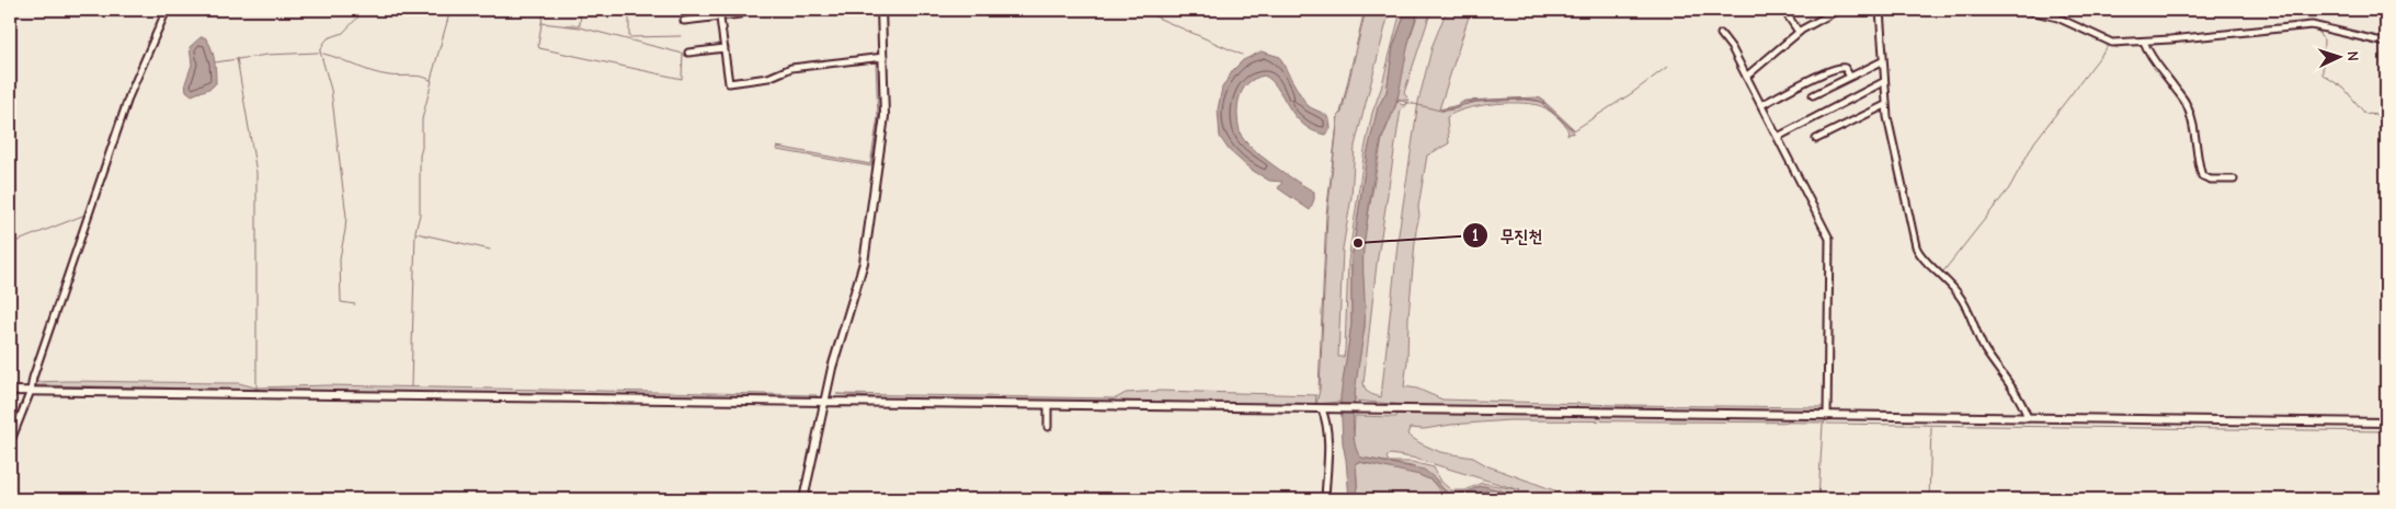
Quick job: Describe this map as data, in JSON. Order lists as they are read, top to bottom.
{
  "places": ["무진천"],
  "north": "right"
}
